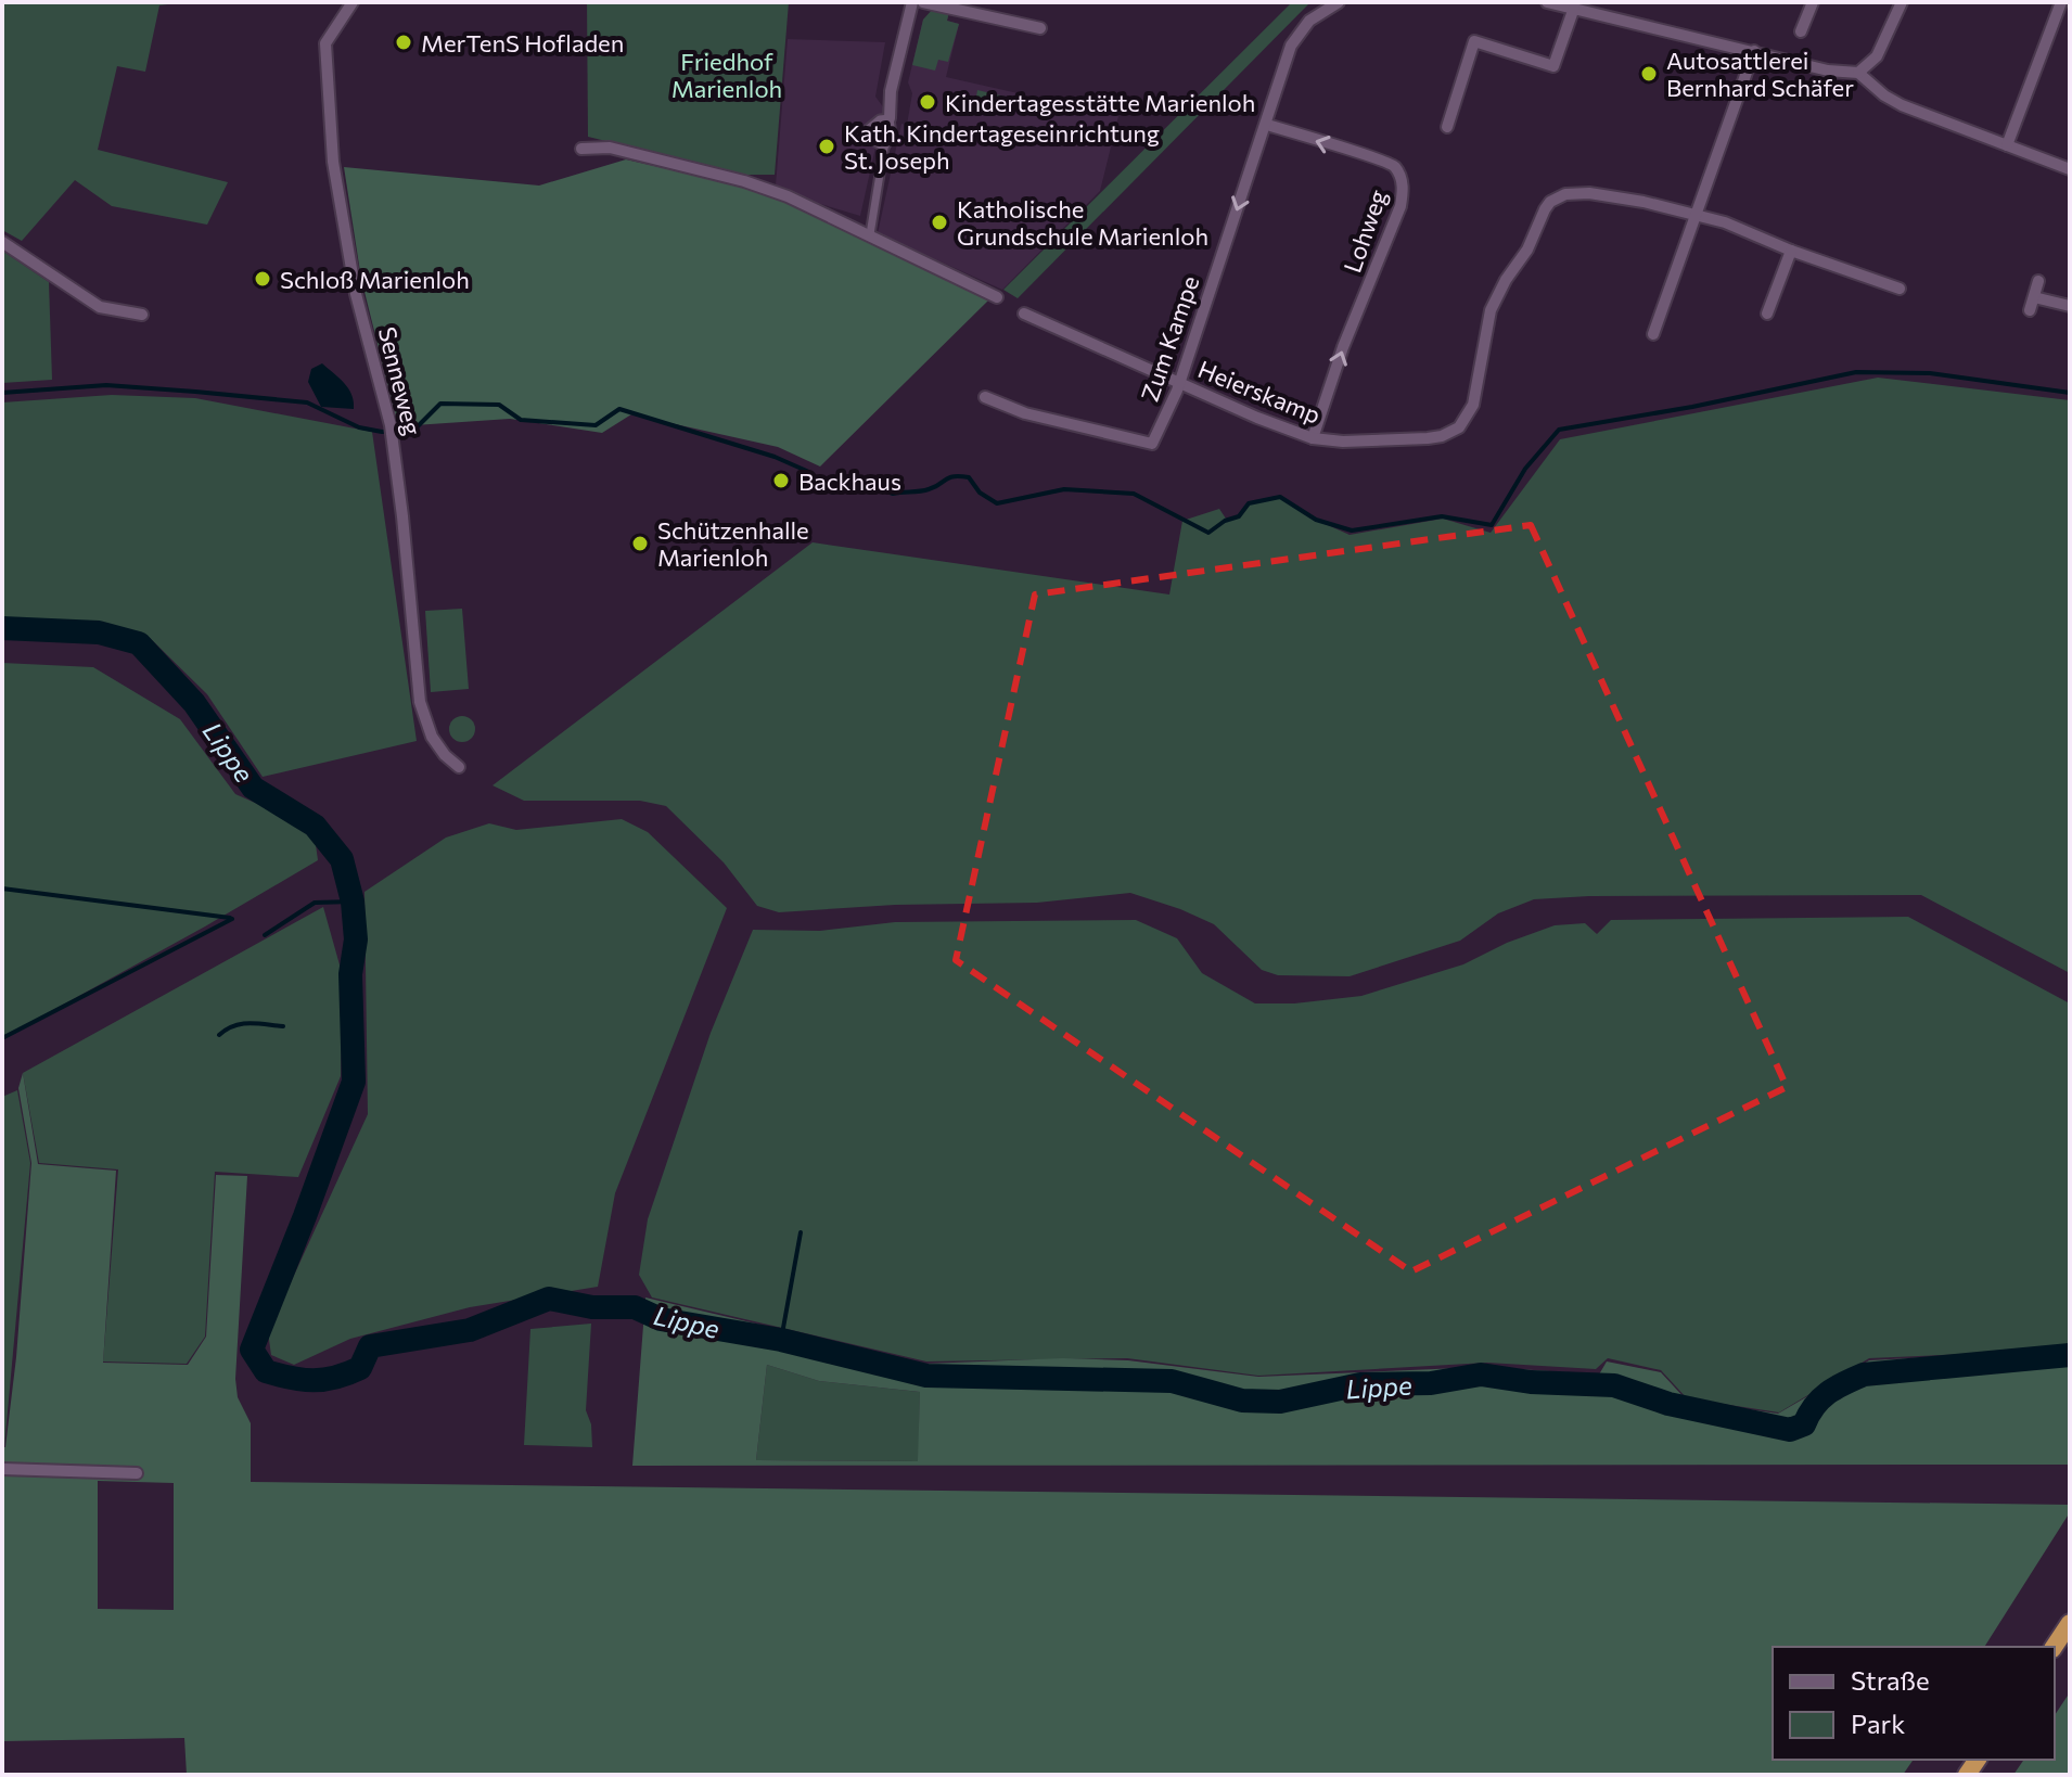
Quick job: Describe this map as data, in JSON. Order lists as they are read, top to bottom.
{
  "streets": {
    "street": [
      "Lohweg",
      "Zum Kampe",
      "Senneweg",
      "Heierskamp"
    ]
  },
  "crossings": [
    ["Lohweg", "Zum Kampe"],
    ["Lohweg", "Heierskamp"],
    ["Zum Kampe", "Heierskamp"]
  ],
  "one_way": ["Zum Kampe"],
  "water": ["Lippe"],
  "parks": ["Friedhof Marienloh"],
  "places": [
    "MerTenS Hofladen",
    "Autosattlerei Bernhard Schäfer",
    "Kindertagesstätte Marienloh",
    "Kath. Kindertageseinrichtung St. Joseph",
    "Katholische Grundschule Marienloh",
    "Schloß Marienloh",
    "Backhaus",
    "Schützenhalle Marienloh"
  ],
  "legend": ["Straße", "Park"]
}
